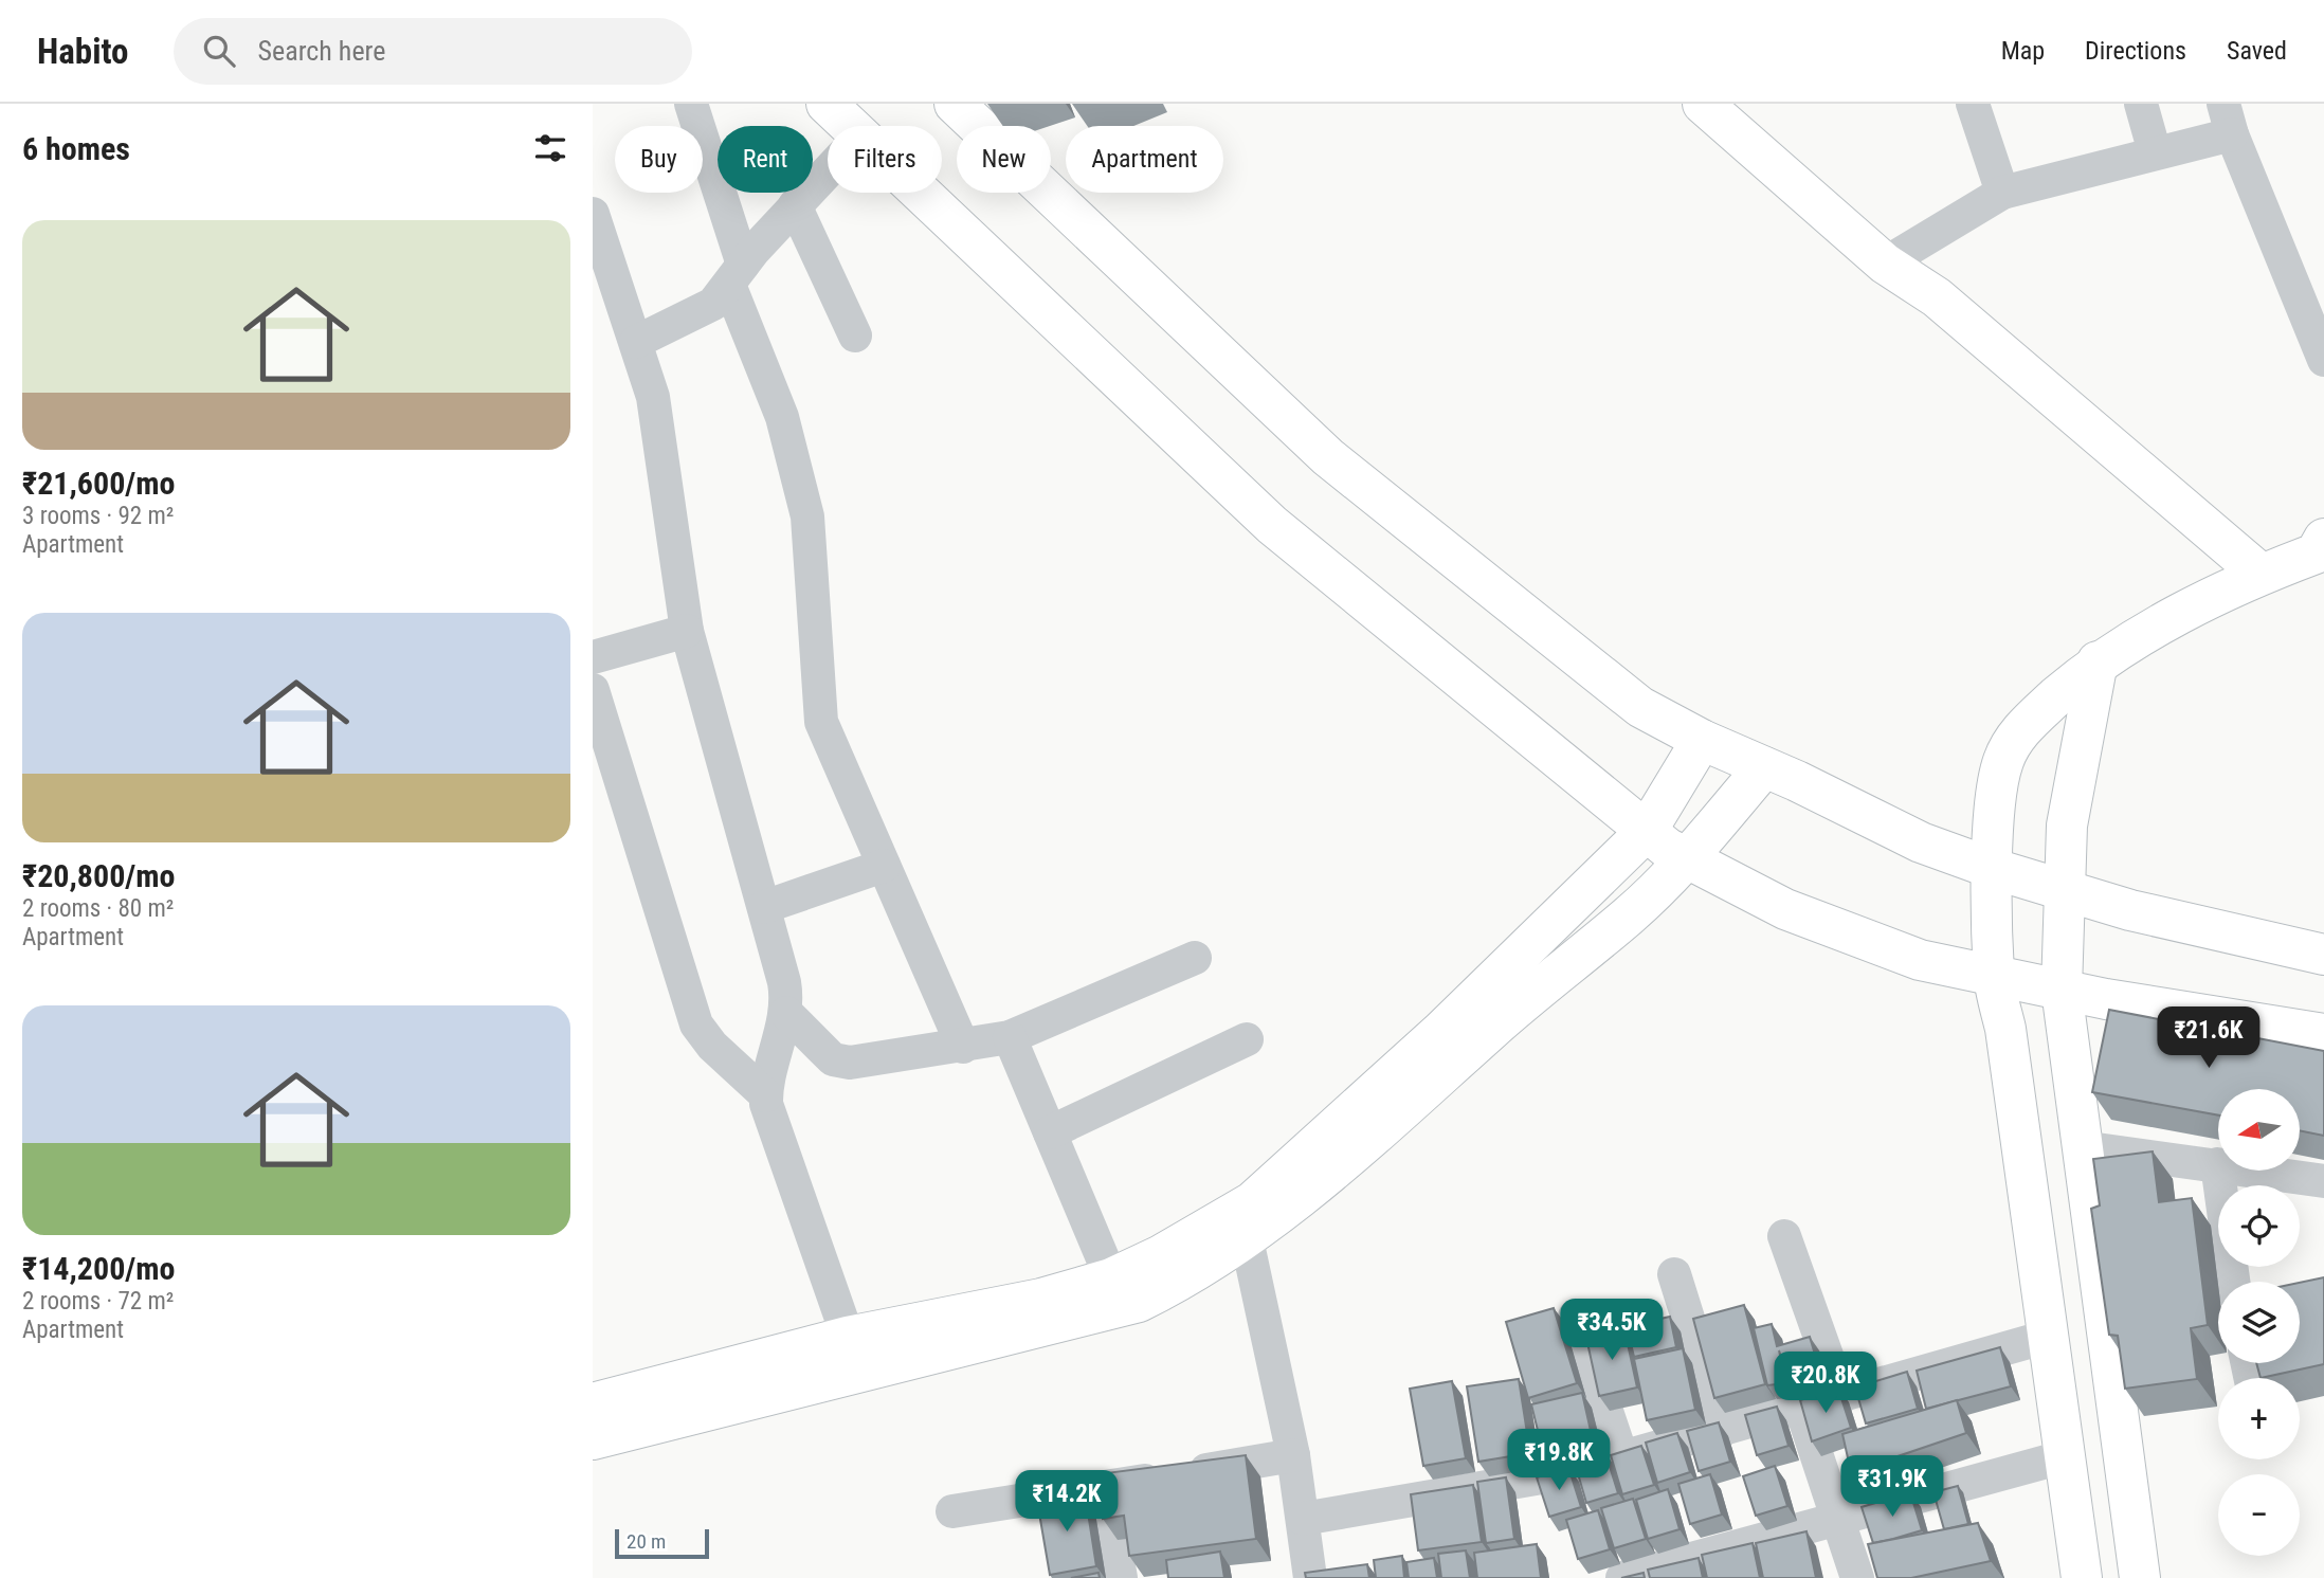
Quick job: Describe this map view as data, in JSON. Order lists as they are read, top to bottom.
{
  "scale_bar": "20 m",
  "north": "left",
  "page": {
    "header": "Habito",
    "search": "Search here",
    "nav": ["Map", "Directions", "Saved"],
    "heading": "6 homes",
    "chip": [
      "Buy",
      "Rent",
      "Filters",
      "New",
      "Apartment"
    ],
    "list": [
      {
        "name": "₹21,600/mo",
        "note": "3 rooms · 92 m² · Apartment"
      },
      {
        "name": "₹20,800/mo",
        "note": "2 rooms · 80 m² · Apartment"
      },
      {
        "name": "₹14,200/mo",
        "note": "2 rooms · 72 m² · Apartment"
      }
    ],
    "price": [
      "₹21.6K",
      "₹34.5K",
      "₹20.8K",
      "₹19.8K",
      "₹31.9K",
      "₹14.2K"
    ],
    "map_buttons": ["+", "−"],
    "scale": "20 m"
  }
}
